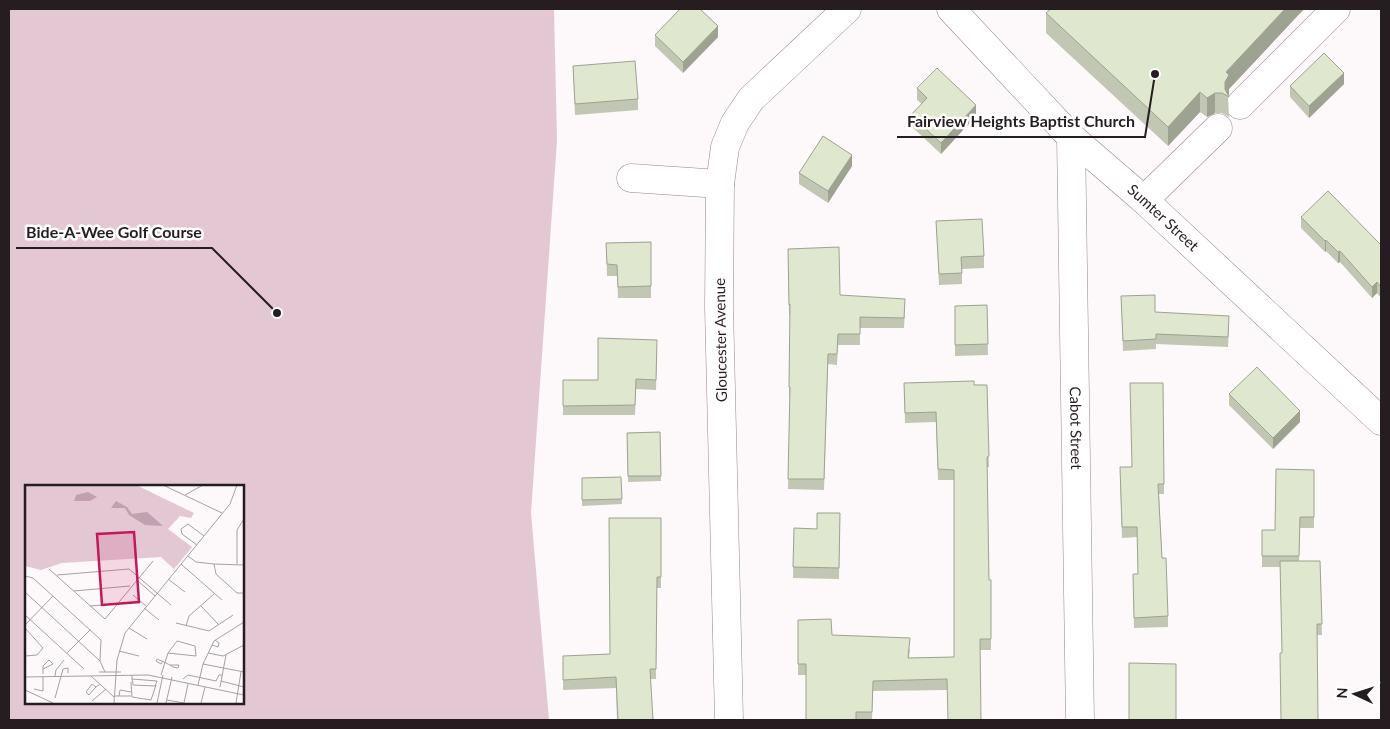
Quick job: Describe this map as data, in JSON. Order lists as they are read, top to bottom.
{
  "streets": {
    "street": ["Sumter Street", "Gloucester Avenue", "Cabot Street"]
  },
  "crossings": [
    ["Sumter Street", "Cabot Street"]
  ],
  "places": ["Fairview Heights Baptist Church", "Bide-A-Wee Golf Course"],
  "north": "left"
}
